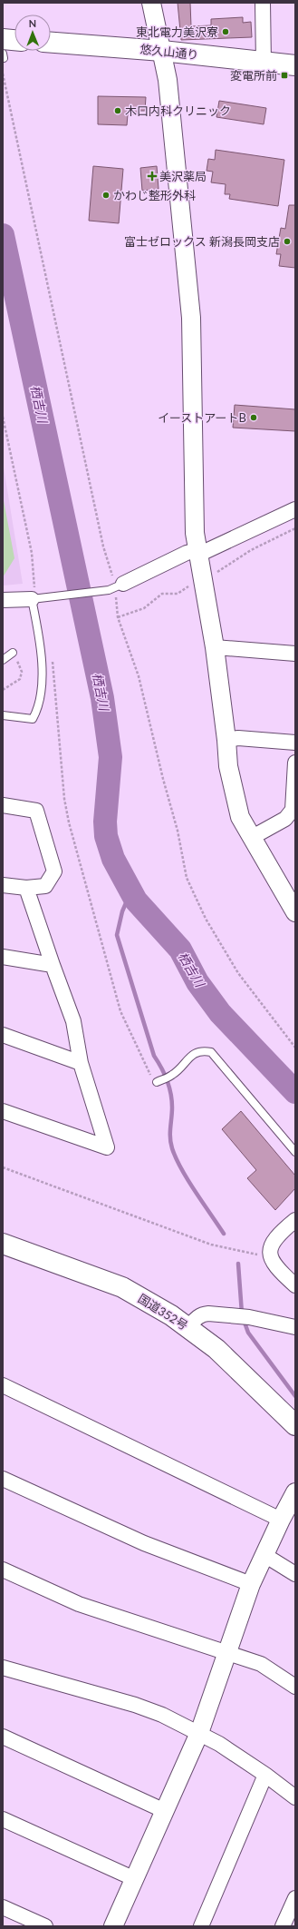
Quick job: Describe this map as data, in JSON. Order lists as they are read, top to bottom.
{
  "streets": {
    "highway": ["悠久山通り", "国道352号"]
  },
  "water": ["栖吉川"],
  "places": {
    "other": [
      "東北電力美沢寮",
      "木口内科クリニック",
      "かわじ整形外科",
      "富士ゼロックス 新潟長岡支店",
      "イーストアートB"
    ],
    "transit": ["変電所前"],
    "health": ["美沢薬局"]
  },
  "north": "top"
}
